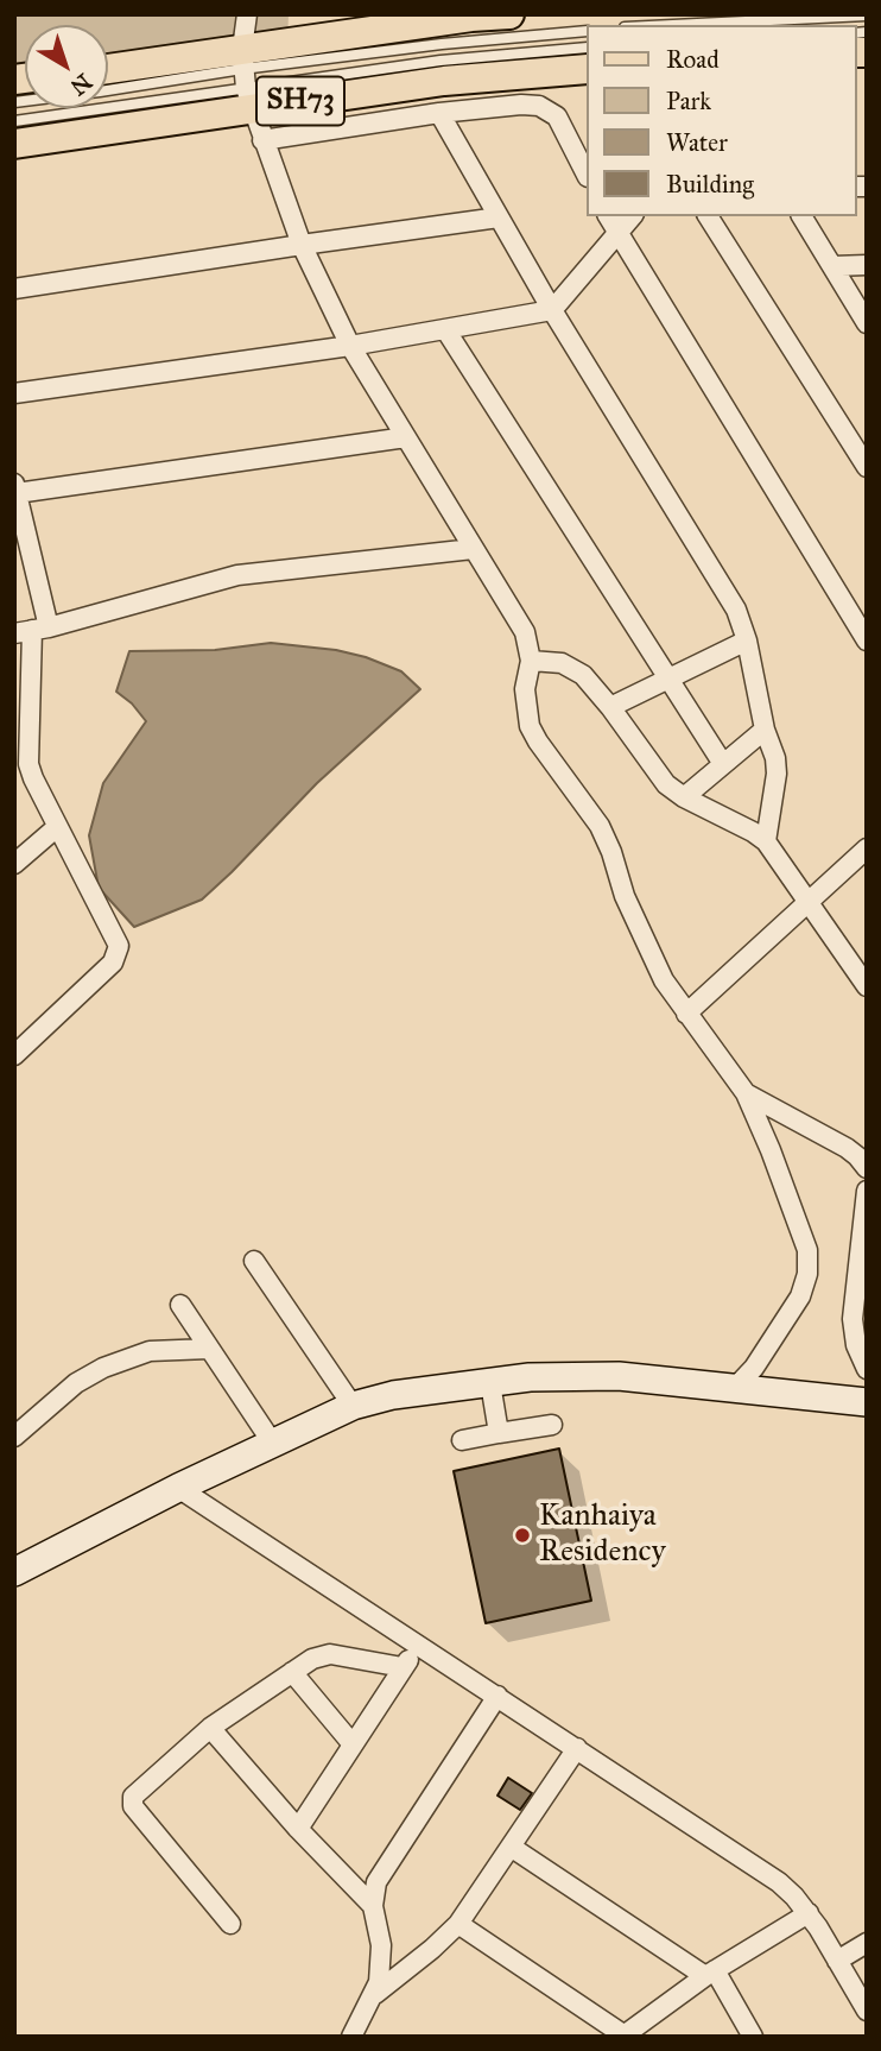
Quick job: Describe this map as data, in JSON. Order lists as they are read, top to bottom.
{
  "streets": {
    "main road": ["SH73"]
  },
  "places": ["Kanhaiya Residency"],
  "legend": [
    "Road",
    "Park",
    "Water",
    "Building"
  ],
  "north": "bottom right"
}
